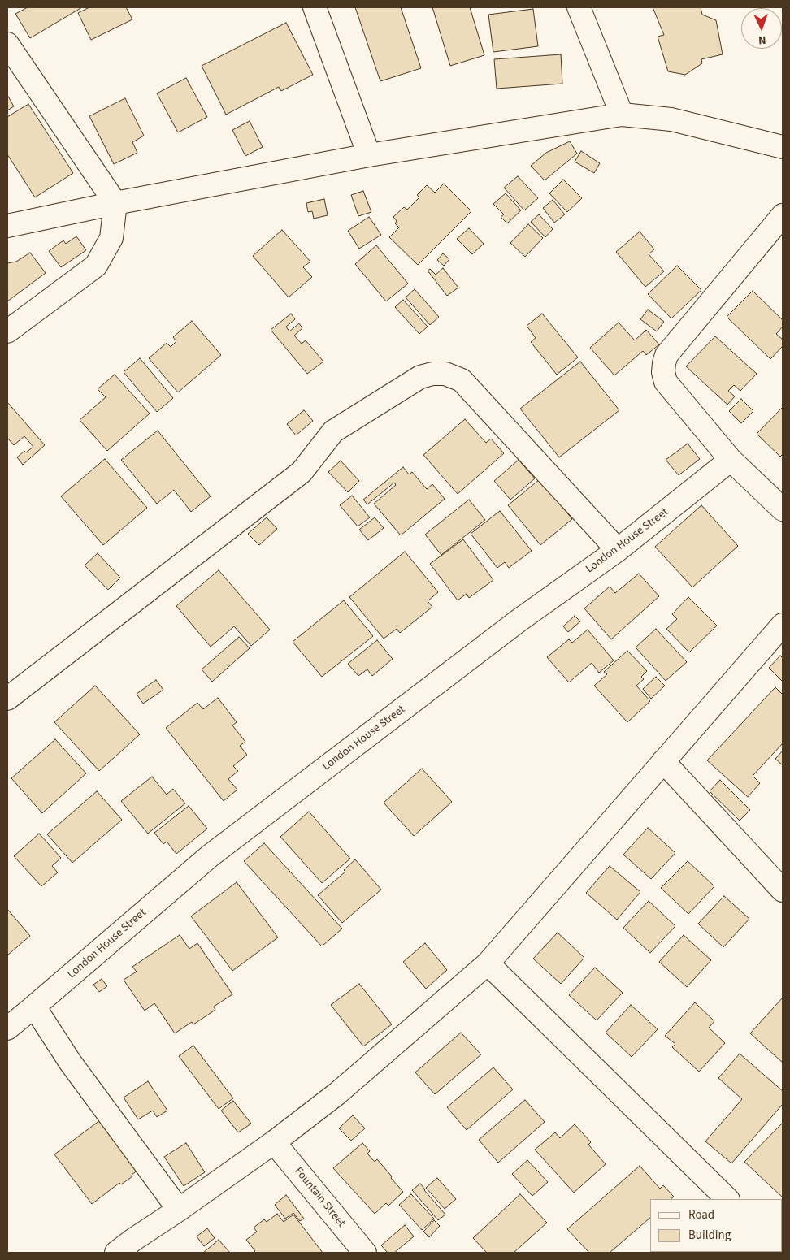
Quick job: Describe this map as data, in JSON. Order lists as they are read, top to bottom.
{
  "streets": {
    "street": ["London House Street", "Fountain Street"]
  },
  "legend": ["Road", "Building"],
  "north": "bottom"
}
